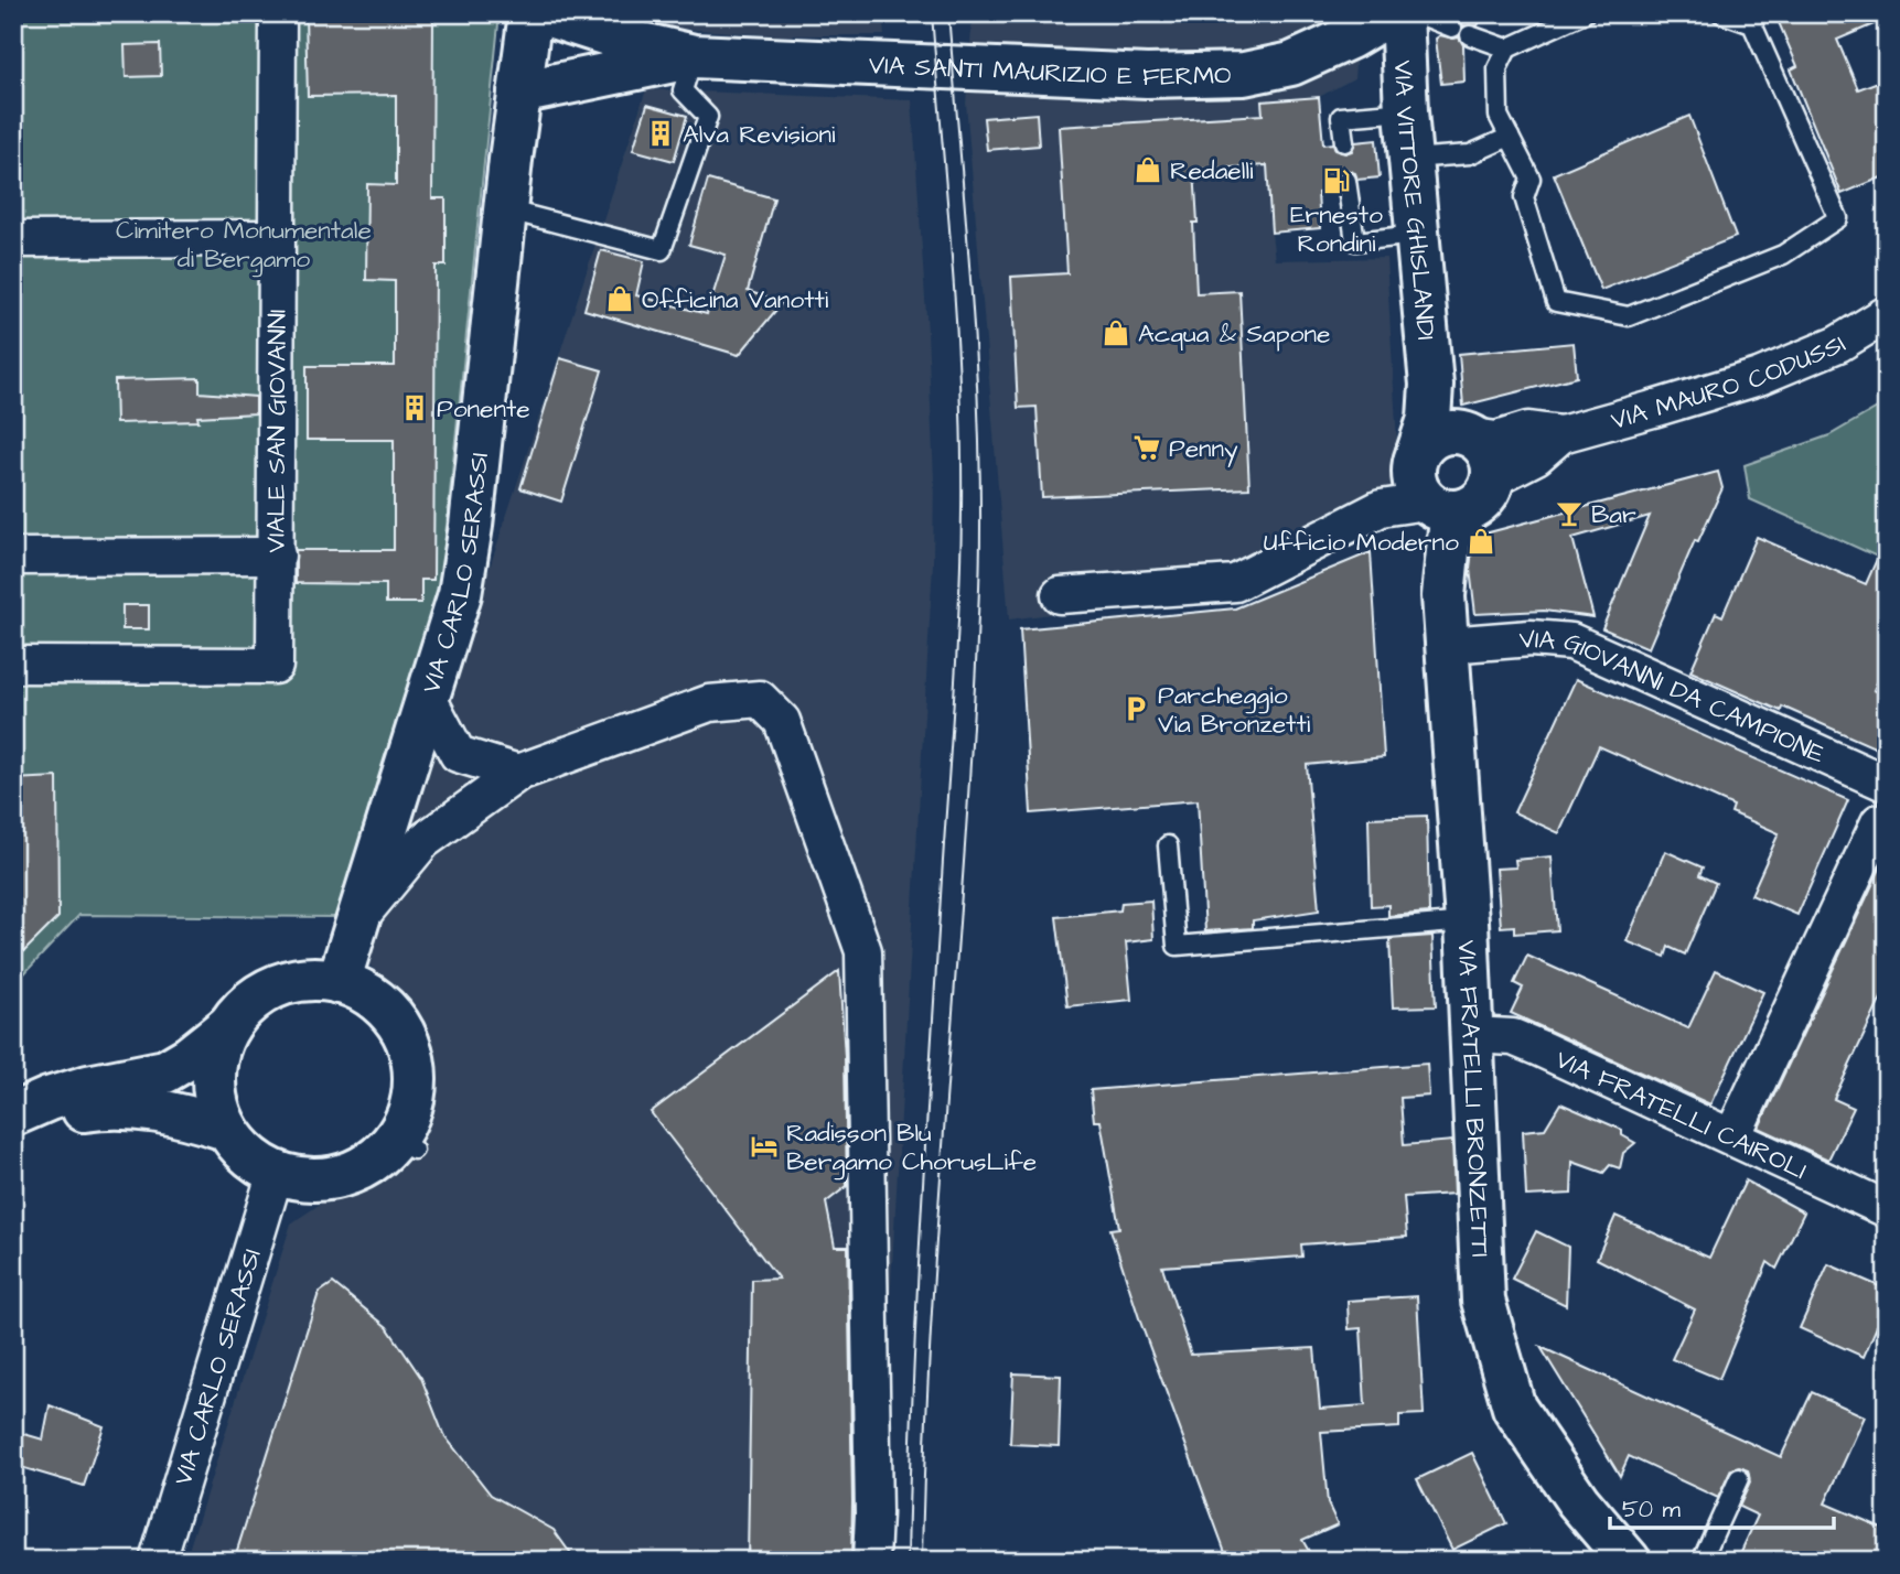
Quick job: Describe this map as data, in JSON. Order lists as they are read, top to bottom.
{
  "streets": {
    "street": [
      "VIA SANTI MAURIZIO E FERMO",
      "VIA VITTORE GHISLANDI",
      "VIA MAURO CODUSSI",
      "VIALE SAN GIOVANNI",
      "VIA CARLO SERASSI",
      "VIA GIOVANNI DA CAMPIONE",
      "VIA FRATELLI BRONZETTI",
      "VIA FRATELLI CAIROLI"
    ]
  },
  "crossings": [
    ["VIA SANTI MAURIZIO E FERMO", "VIA CARLO SERASSI"],
    ["VIA VITTORE GHISLANDI", "VIA MAURO CODUSSI"],
    ["VIA VITTORE GHISLANDI", "VIA FRATELLI BRONZETTI"],
    ["VIA MAURO CODUSSI", "VIA FRATELLI BRONZETTI"],
    ["VIA GIOVANNI DA CAMPIONE", "VIA FRATELLI BRONZETTI"],
    ["VIA FRATELLI BRONZETTI", "VIA FRATELLI CAIROLI"]
  ],
  "parks": ["Cimitero Monumentale di Bergamo"],
  "places": {
    "building": ["Alva Revisioni", "Ponente"],
    "shop": [
      "Redaelli",
      "Officina Vanotti",
      "Acqua & Sapone",
      "Ufficio Moderno"
    ],
    "fuel station": ["Ernesto Rondini"],
    "supermarket": ["Penny"],
    "bar": ["Bar"],
    "parking": ["Parcheggio Via Bronzetti"],
    "hotel": ["Radisson Blu Bergamo ChorusLife"]
  },
  "scale_bar": "50 m"
}
